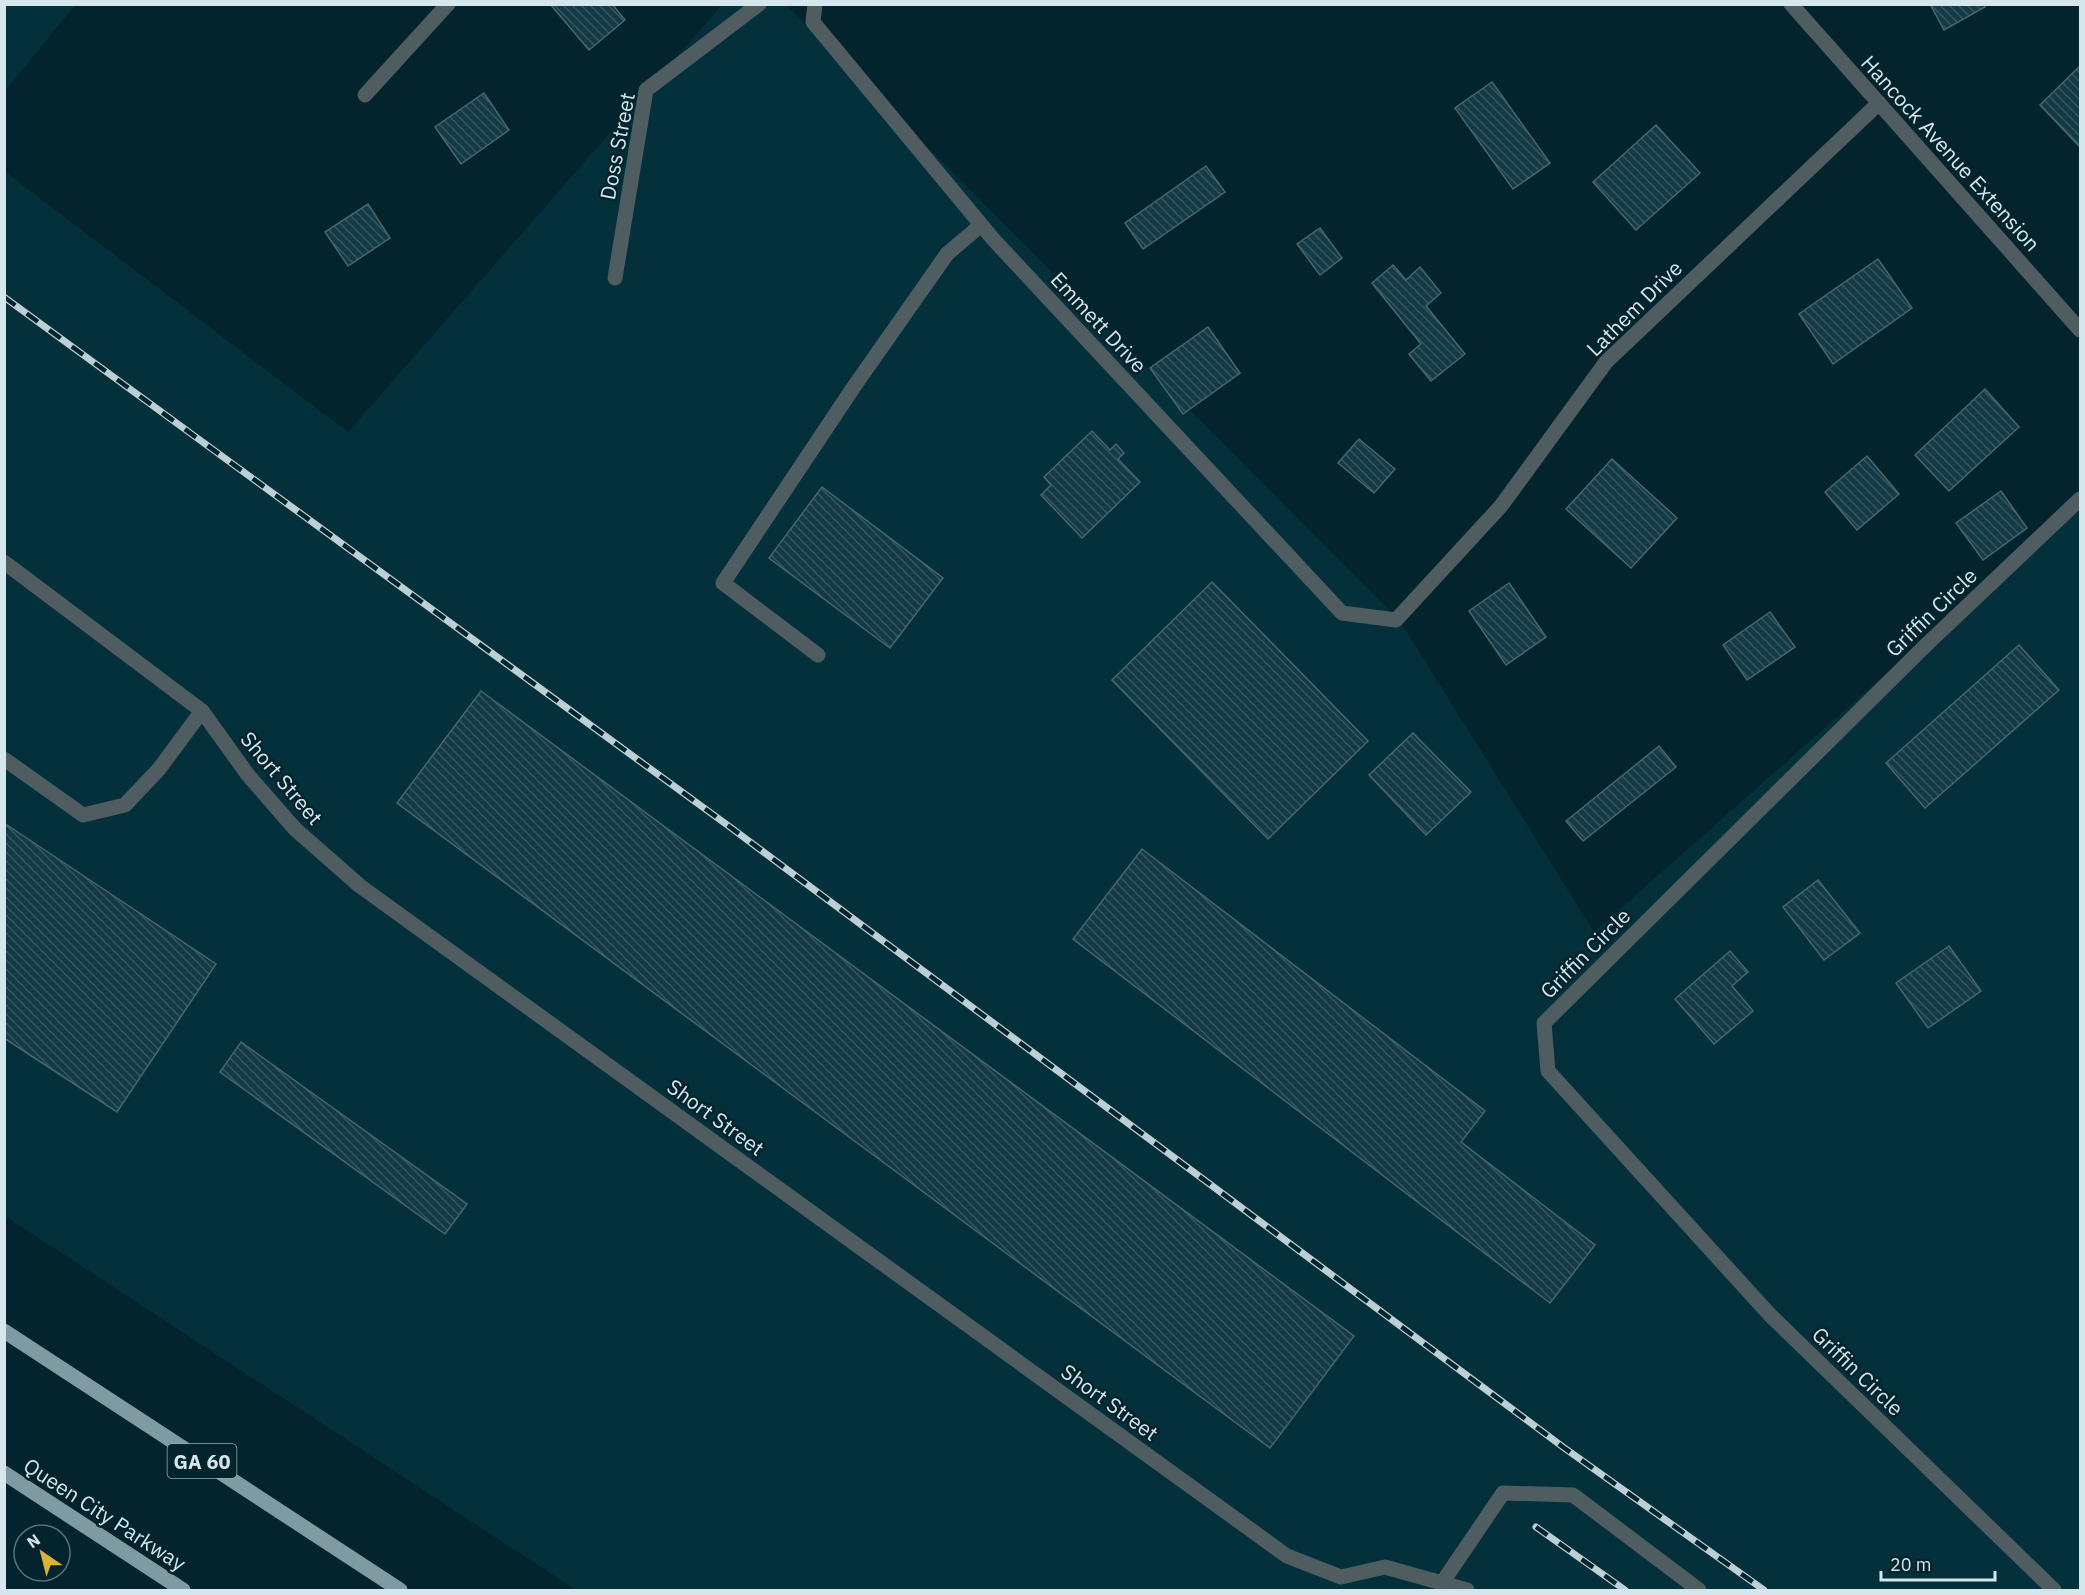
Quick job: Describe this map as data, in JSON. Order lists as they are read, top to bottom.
{
  "streets": {
    "main road": ["GA 60", "Queen City Parkway"],
    "street": [
      "Doss Street",
      "Hancock Avenue Extension",
      "Lathem Drive",
      "Emmett Drive",
      "Griffin Circle",
      "Short Street"
    ]
  },
  "crossings": [
    ["Hancock Avenue Extension", "Lathem Drive"],
    ["Lathem Drive", "Emmett Drive"]
  ],
  "scale_bar": "20 m",
  "north": "top left"
}
